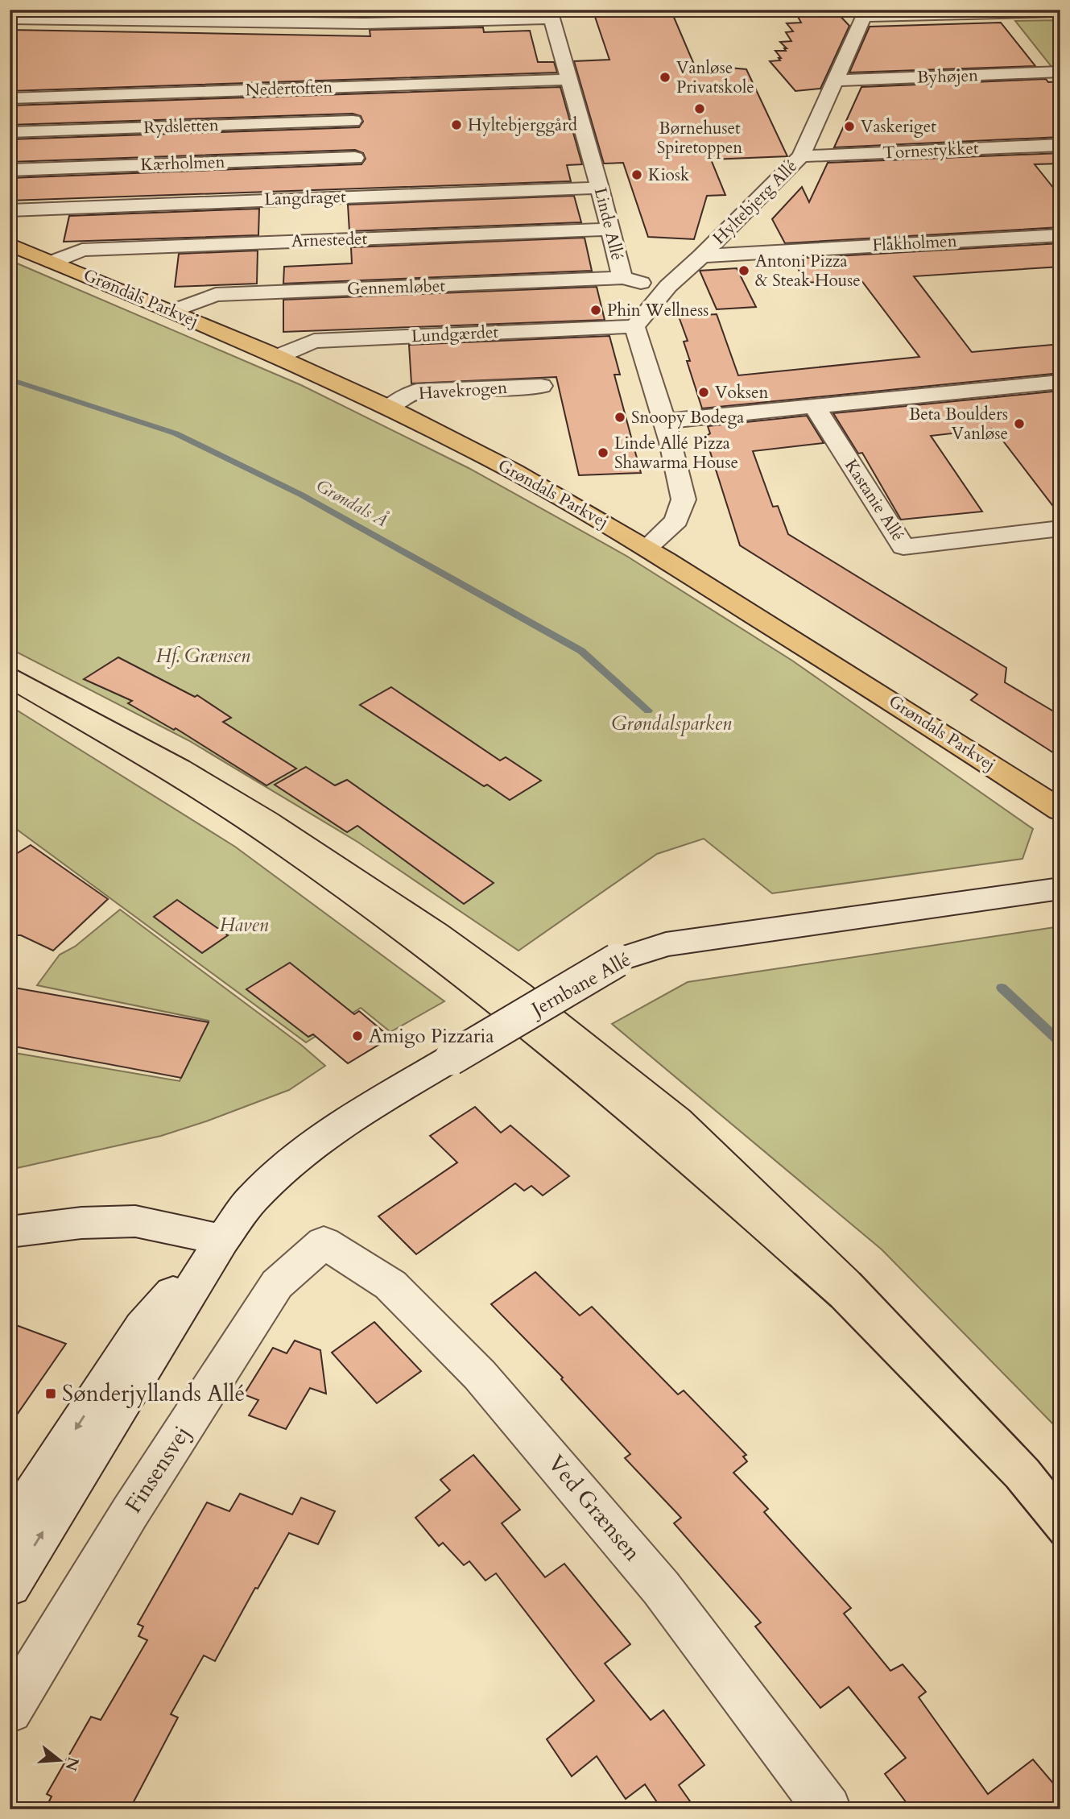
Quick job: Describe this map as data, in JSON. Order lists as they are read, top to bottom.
{
  "streets": {
    "main road": ["Grøndals Parkvej"],
    "street": [
      "Byhøjen",
      "Nedertoften",
      "Rydsletten",
      "Tornestykket",
      "Kærholmen",
      "Langdraget",
      "Hyltebjerg Allé",
      "Linde Allé",
      "Arnestedet",
      "Flakholmen",
      "Gennemløbet",
      "Lundgærdet",
      "Havekrogen",
      "Kastanie Allé",
      "Jernbane Allé",
      "Finsensvej",
      "Ved Grænsen"
    ]
  },
  "crossings": [
    ["Byhøjen", "Hyltebjerg Allé"],
    ["Nedertoften", "Linde Allé"],
    ["Tornestykket", "Hyltebjerg Allé"],
    ["Langdraget", "Linde Allé"],
    ["Hyltebjerg Allé", "Linde Allé"],
    ["Hyltebjerg Allé", "Flakholmen"],
    ["Linde Allé", "Arnestedet"],
    ["Linde Allé", "Gennemløbet"],
    ["Arnestedet", "Grøndals Parkvej"],
    ["Gennemløbet", "Grøndals Parkvej"],
    ["Grøndals Parkvej", "Lundgærdet"],
    ["Grøndals Parkvej", "Havekrogen"],
    ["Finsensvej", "Ved Grænsen"]
  ],
  "water": ["Grøndals Å"],
  "parks": ["Hf. Grænsen", "Grøndalsparken", "Haven"],
  "places": {
    "other": [
      "Vanløse Privatskole",
      "Børnehuset Spiretoppen",
      "Hyltebjerggård",
      "Vaskeriget",
      "Kiosk",
      "Antoni Pizza & Steak House",
      "Phin Wellness",
      "Voksen",
      "Snoopy Bodega",
      "Beta Boulders Vanløse",
      "Linde Allé Pizza Shawarma House",
      "Amigo Pizzaria"
    ],
    "transit": ["Sønderjyllands Allé"]
  },
  "north": "right"
}
